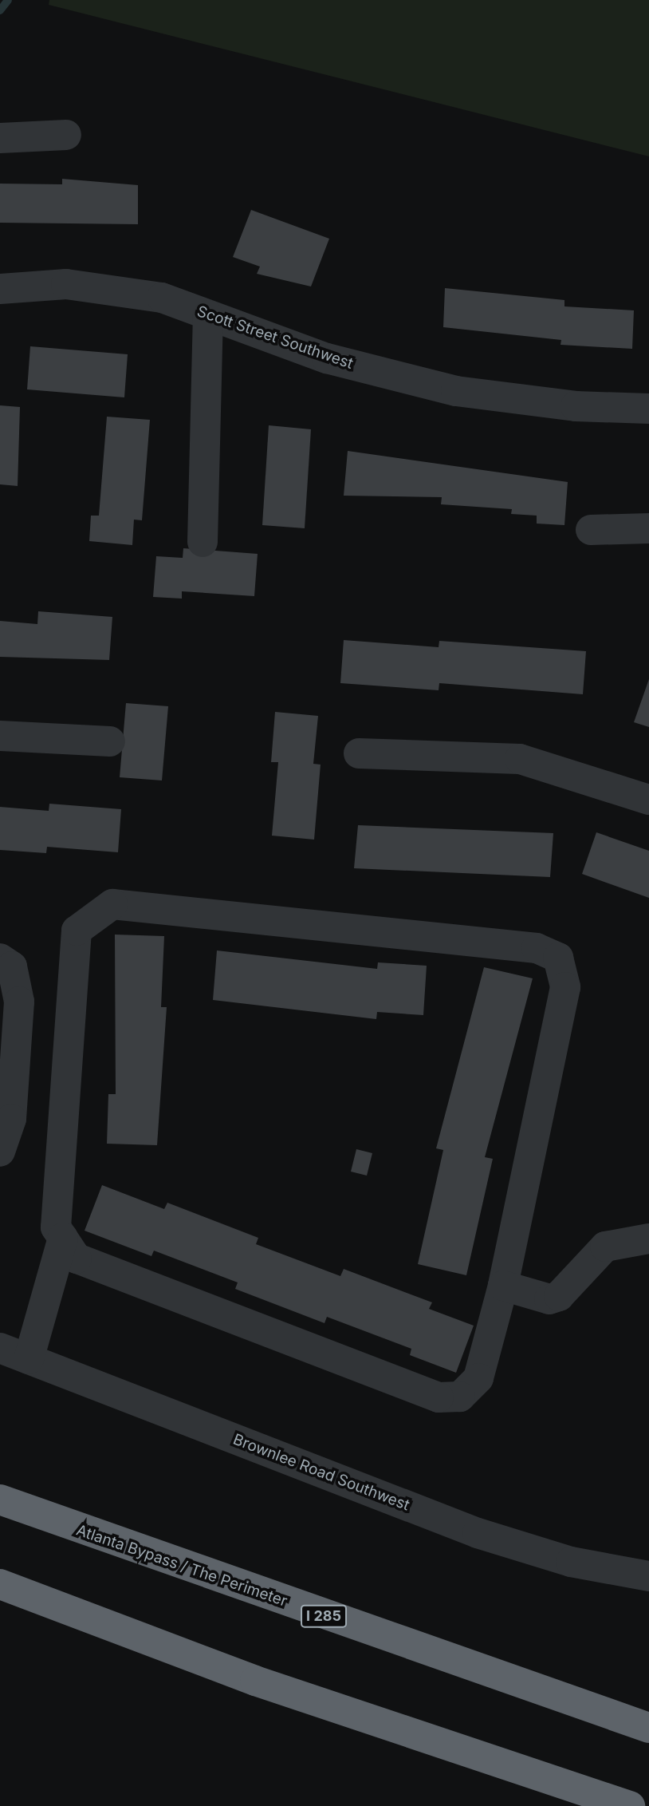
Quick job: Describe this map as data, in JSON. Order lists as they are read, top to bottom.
{
  "streets": {
    "highway": ["Atlanta Bypass / The Perimeter", "I 285"],
    "street": ["Scott Street Southwest", "Brownlee Road Southwest"]
  }
}
